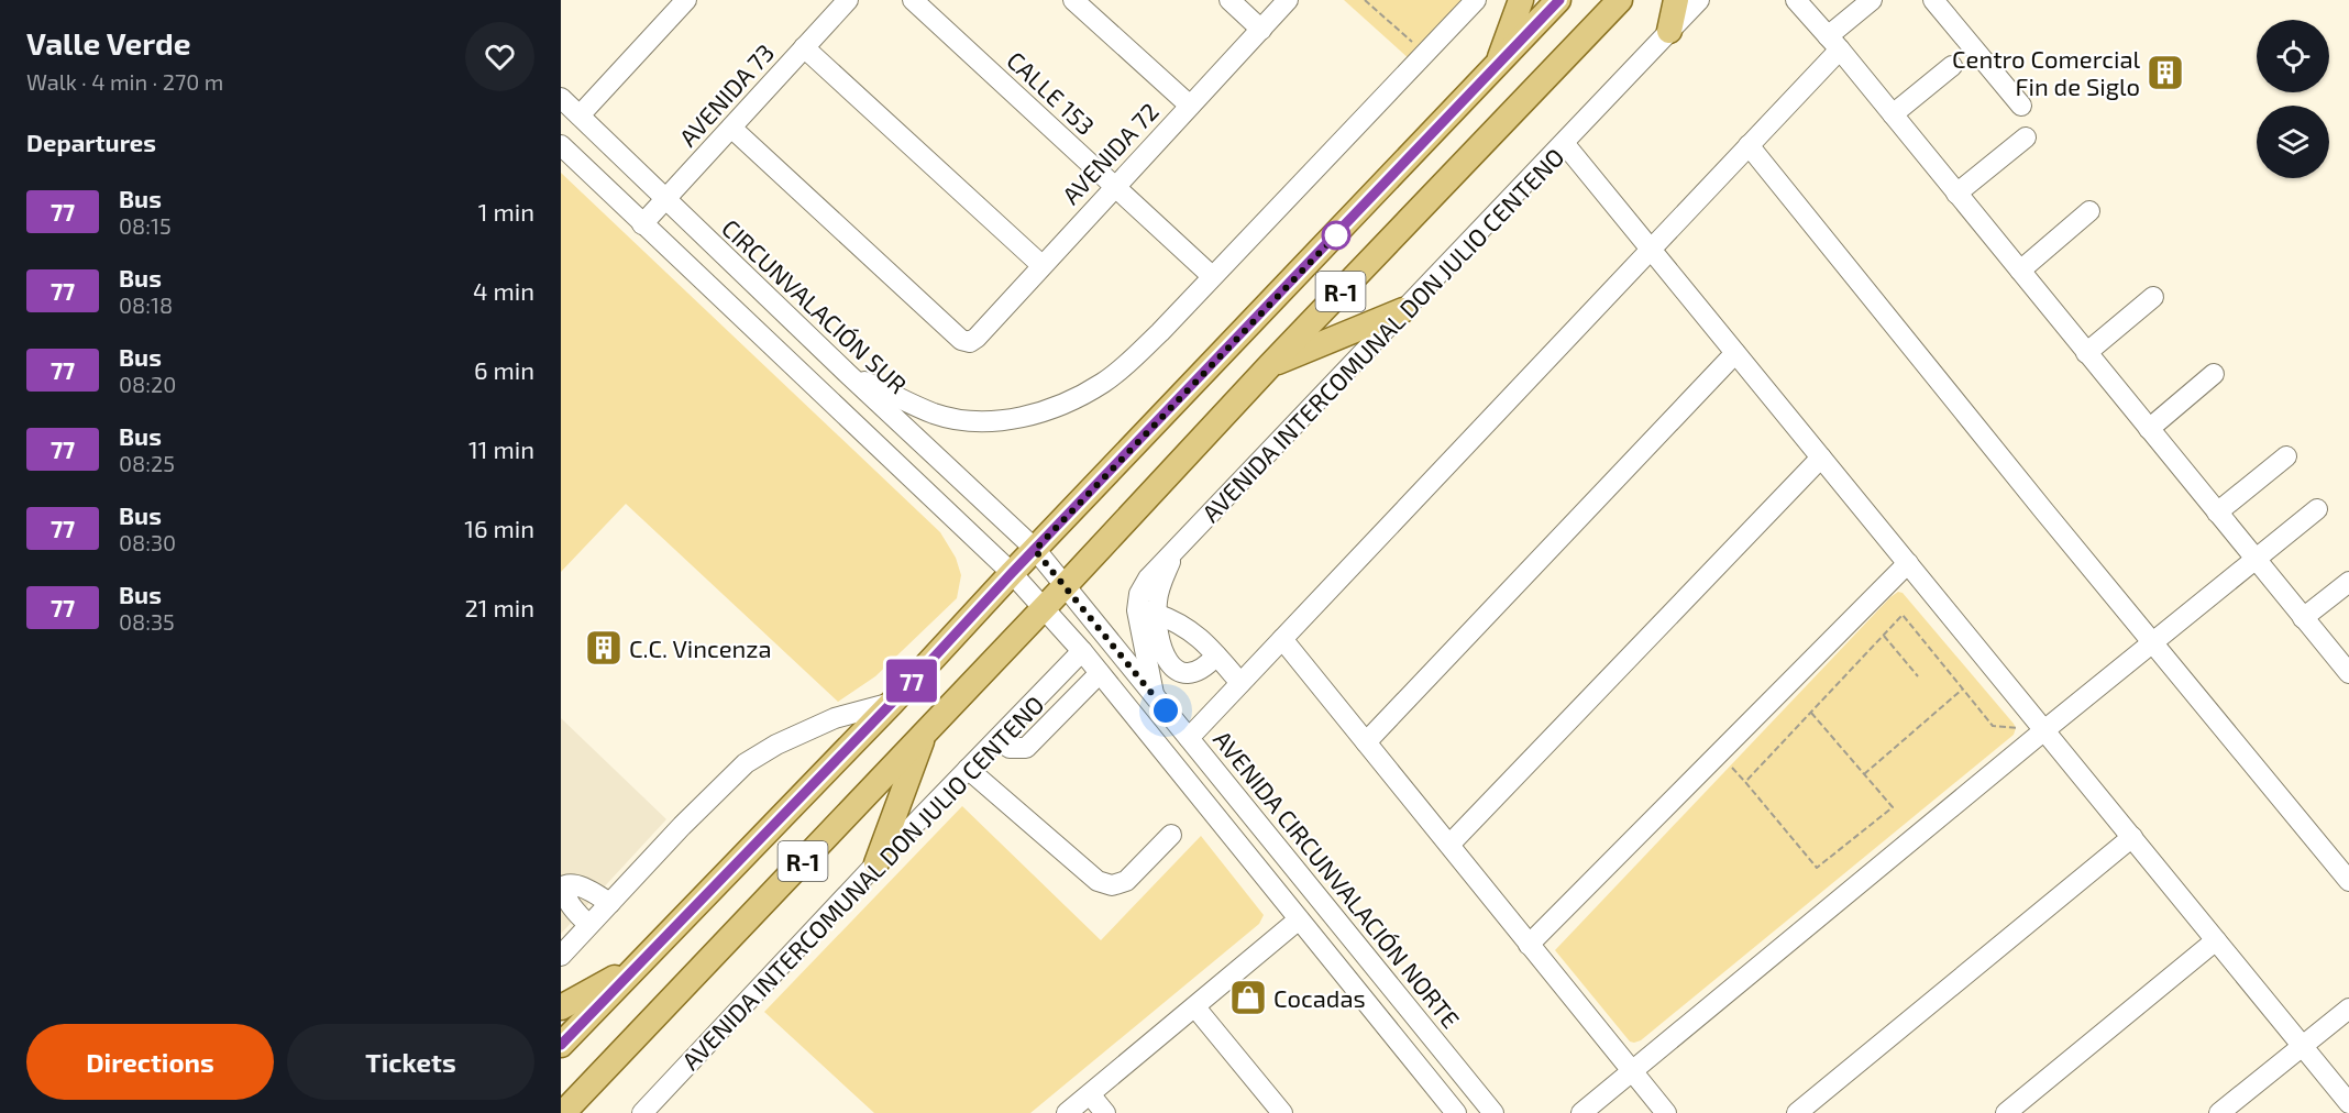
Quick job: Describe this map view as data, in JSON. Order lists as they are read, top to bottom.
{
  "streets": {
    "main road": ["R-1"],
    "street": [
      "CALLE 153",
      "AVENIDA 73",
      "AVENIDA 72",
      "CIRCUNVALACIÓN SUR",
      "AVENIDA INTERCOMUNAL DON JULIO CENTENO",
      "AVENIDA CIRCUNVALACIÓN NORTE"
    ]
  },
  "crossings": [
    ["CALLE 153", "AVENIDA 72"],
    ["AVENIDA 73", "AVENIDA 72"],
    ["AVENIDA 73", "CIRCUNVALACIÓN SUR"],
    ["R-1", "CIRCUNVALACIÓN SUR"],
    ["R-1", "AVENIDA CIRCUNVALACIÓN NORTE"],
    ["CIRCUNVALACIÓN SUR", "AVENIDA CIRCUNVALACIÓN NORTE"],
    ["AVENIDA INTERCOMUNAL DON JULIO CENTENO", "AVENIDA CIRCUNVALACIÓN NORTE"]
  ],
  "places": {
    "building": ["Centro Comercial Fin de Siglo", "C.C. Vincenza"],
    "shop": ["Cocadas"]
  },
  "lines": ["bus line 77"],
  "page": {
    "heading": [
      ["Valle Verde", "Walk · 4 min · 270 m"],
      "Departures"
    ],
    "on_map": "77",
    "list": [
      {
        "mark": "77",
        "name": "Bus",
        "note": "08:15",
        "value": "1 min"
      },
      {
        "mark": "77",
        "name": "Bus",
        "note": "08:18",
        "value": "4 min"
      },
      {
        "mark": "77",
        "name": "Bus",
        "note": "08:20",
        "value": "6 min"
      },
      {
        "mark": "77",
        "name": "Bus",
        "note": "08:25",
        "value": "11 min"
      },
      {
        "mark": "77",
        "name": "Bus",
        "note": "08:30",
        "value": "16 min"
      },
      {
        "mark": "77",
        "name": "Bus",
        "note": "08:35",
        "value": "21 min"
      }
    ],
    "buttons": ["Directions", "Tickets"]
  }
}
